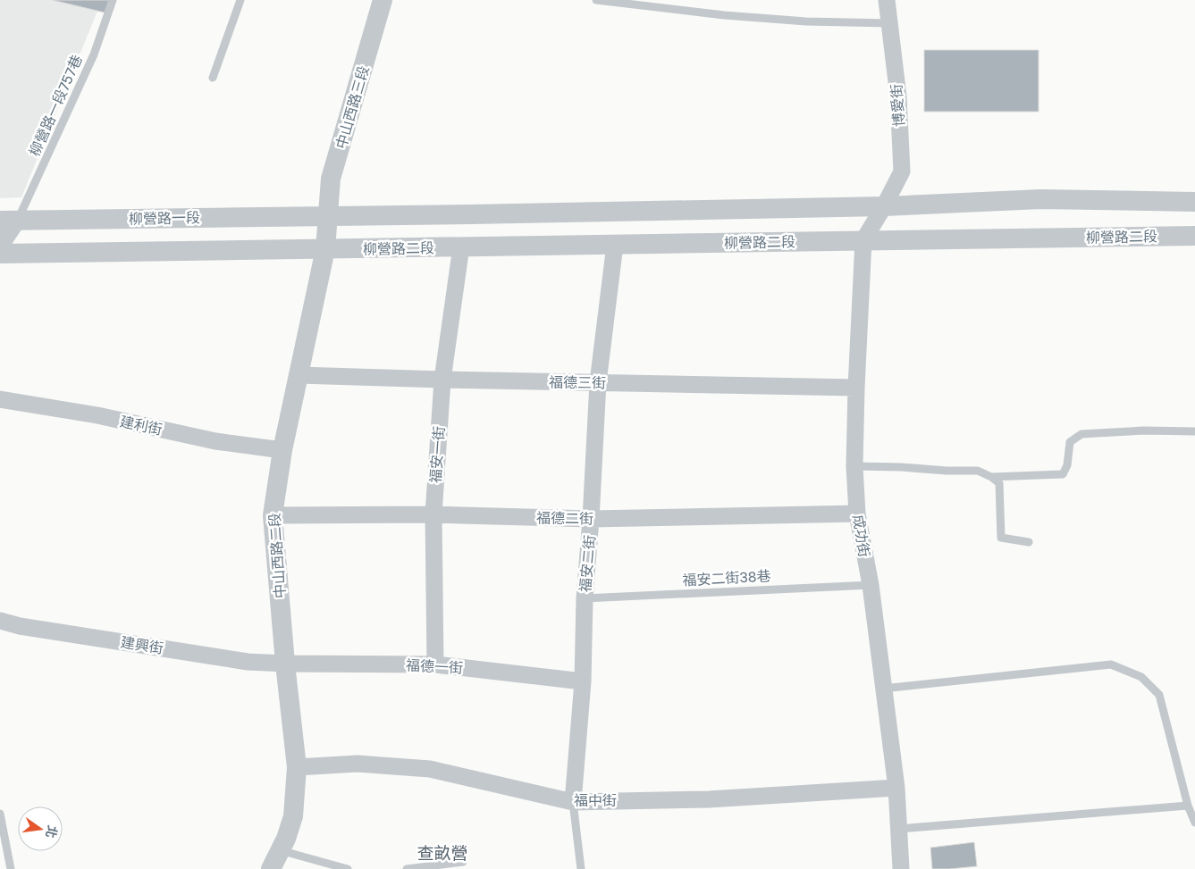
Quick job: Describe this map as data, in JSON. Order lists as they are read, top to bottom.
{
  "streets": {
    "street": [
      "博愛街",
      "中山西路三段",
      "柳營路一段",
      "柳營路二段",
      "福德三街",
      "建利街",
      "福安一街",
      "福德二街",
      "成功街",
      "中山西路二段",
      "福安二街",
      "建興街",
      "福德一街",
      "福中街"
    ],
    "lane": ["柳營路一段757巷", "福安二街38巷"]
  },
  "crossings": [
    ["柳營路一段757巷", "柳營路一段"],
    ["博愛街", "成功街"],
    ["中山西路三段", "柳營路一段"],
    ["中山西路三段", "中山西路二段"],
    ["柳營路一段", "中山西路二段"],
    ["柳營路二段", "福安一街"],
    ["柳營路二段", "成功街"],
    ["柳營路二段", "中山西路二段"],
    ["柳營路二段", "福安二街"],
    ["福德三街", "福安一街"],
    ["福德三街", "成功街"],
    ["福德三街", "中山西路二段"],
    ["福德三街", "福安二街"],
    ["建利街", "中山西路二段"],
    ["福安一街", "福德二街"],
    ["福安一街", "福德一街"],
    ["福德二街", "成功街"],
    ["福德二街", "中山西路二段"],
    ["福德二街", "福安二街"],
    ["成功街", "福安二街38巷"],
    ["成功街", "福中街"],
    ["中山西路二段", "建興街"],
    ["中山西路二段", "福德一街"],
    ["中山西路二段", "福中街"],
    ["福安二街", "福安二街38巷"],
    ["福安二街", "福德一街"],
    ["福安二街", "福中街"],
    ["建興街", "福德一街"]
  ],
  "districts": ["查畝營"],
  "north": "right"
}
